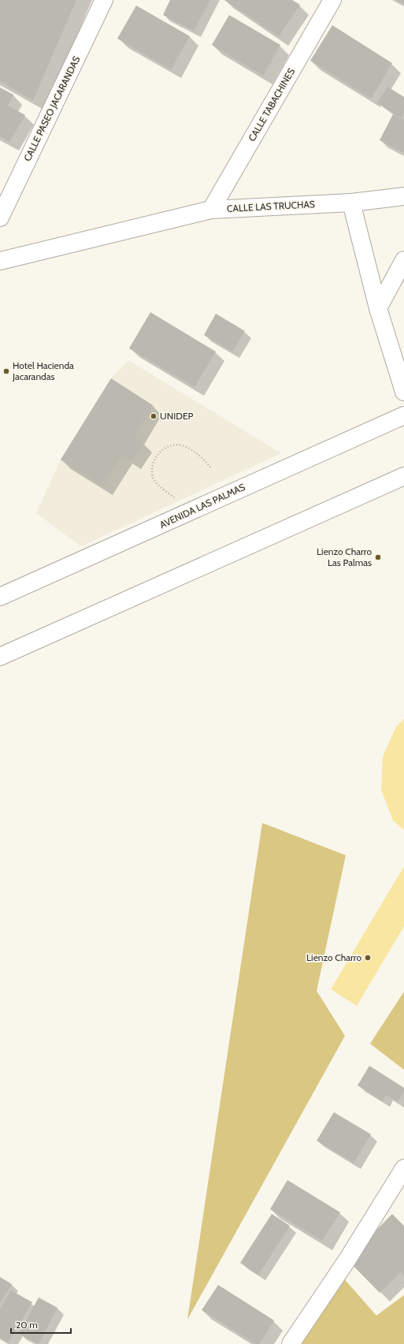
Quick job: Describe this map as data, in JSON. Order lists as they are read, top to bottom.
{
  "streets": {
    "street": [
      "CALLE TABACHINES",
      "CALLE PASEO JACARANDAS",
      "CALLE LAS TRUCHAS",
      "AVENIDA LAS PALMAS"
    ]
  },
  "crossings": [
    ["CALLE TABACHINES", "CALLE LAS TRUCHAS"]
  ],
  "places": [
    "Hotel Hacienda Jacarandas",
    "UNIDEP",
    "Lienzo Charro Las Palmas",
    "Lienzo Charro"
  ],
  "scale_bar": "20 m"
}
